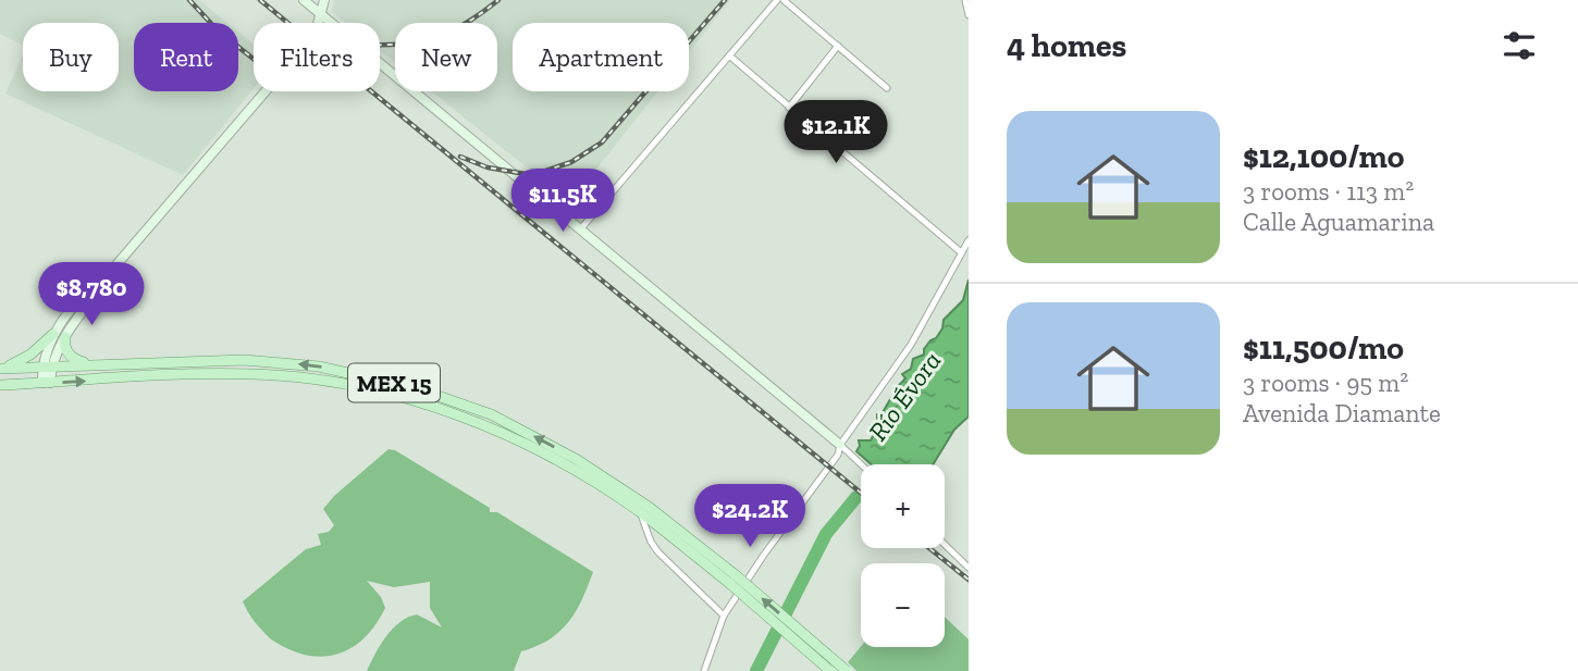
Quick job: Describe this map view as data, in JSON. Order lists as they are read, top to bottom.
{
  "streets": {
    "main road": ["MEX 15"]
  },
  "water": ["Río Évora"],
  "page": {
    "heading": "4 homes",
    "chip": [
      "Buy",
      "Rent",
      "Filters",
      "New",
      "Apartment"
    ],
    "list": [
      {
        "name": "$12,100/mo",
        "note": "3 rooms · 113 m² · Calle Aguamarina"
      },
      {
        "name": "$11,500/mo",
        "note": "3 rooms · 95 m² · Avenida Diamante"
      }
    ],
    "price": [
      "$12.1K",
      "$11.5K",
      "$8,780",
      "$24.2K"
    ],
    "map_buttons": ["+", "−"]
  }
}
